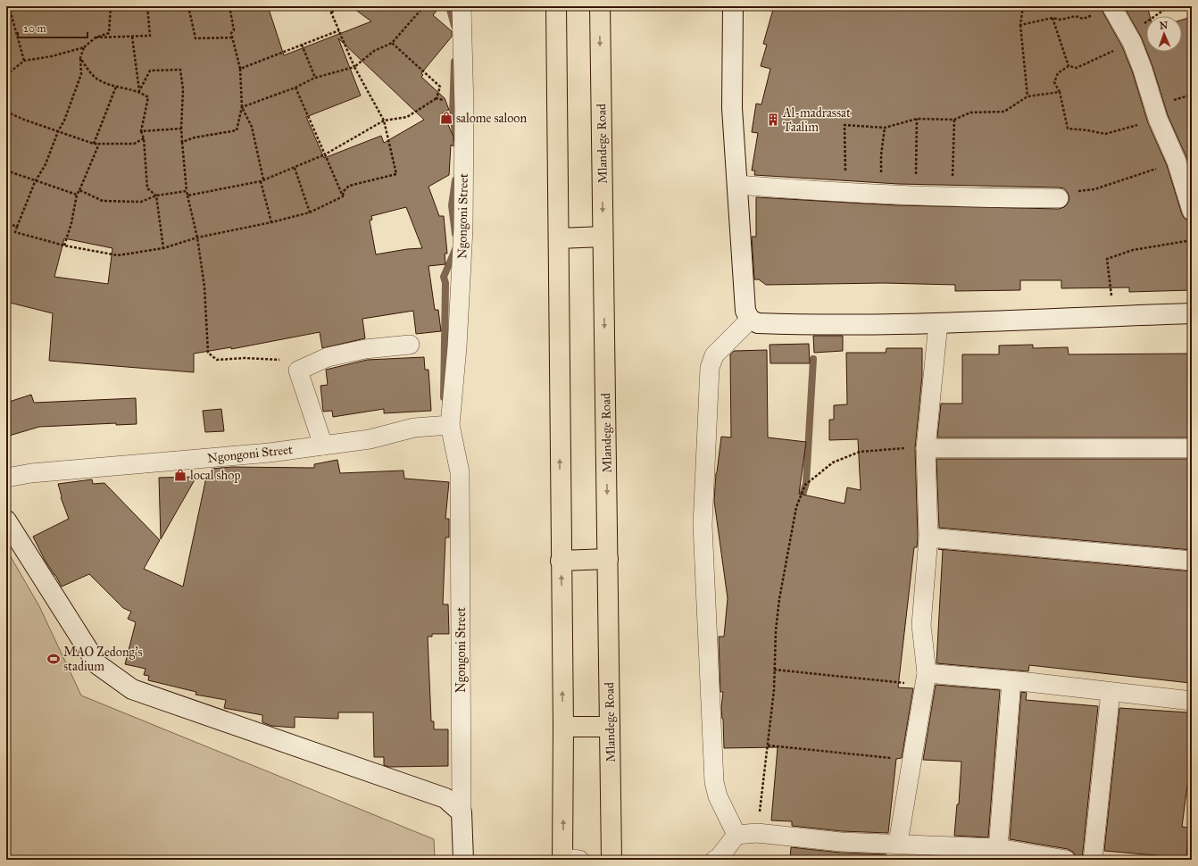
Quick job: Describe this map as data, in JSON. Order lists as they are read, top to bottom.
{
  "streets": {
    "main road": ["Mlandege Road"],
    "street": ["Ngongoni Street"]
  },
  "places": {
    "shop": ["salome saloon", "local shop"],
    "building": ["Al-madrassat Taalim"],
    "sports": ["MAO Zedong's stadium"]
  },
  "scale_bar": "20 m",
  "north": "top"
}
